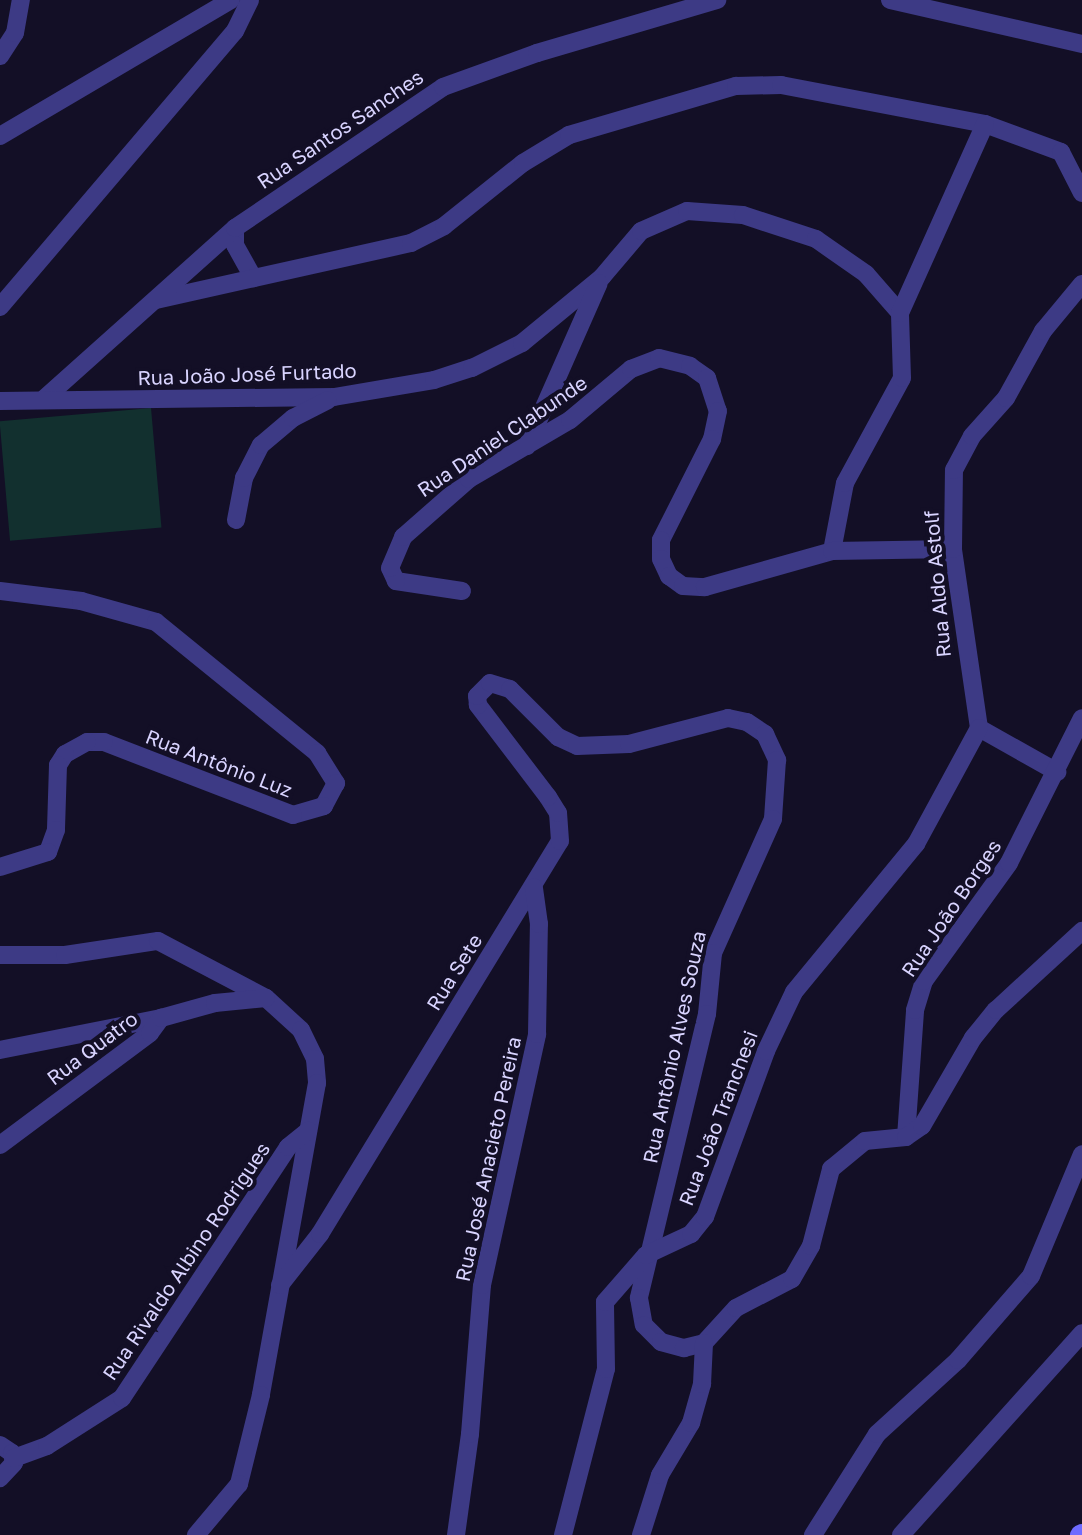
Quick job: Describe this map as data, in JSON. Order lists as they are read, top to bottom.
{
  "streets": {
    "street": [
      "Rua Santos Sanches",
      "Rua João José Furtado",
      "Rua Daniel Clabunde",
      "Rua Aldo Astolf",
      "Rua Antônio Luz",
      "Rua João Borges",
      "Rua Sete",
      "Rua Antônio Alves Souza",
      "Rua Quatro",
      "Rua João Tranchesi",
      "Rua José Anacieto Pereira",
      "Rua Rivaldo Albino Rodrigues"
    ]
  },
  "crossings": [
    ["Rua Santos Sanches", "Rua João José Furtado"],
    ["Rua Daniel Clabunde", "Rua Aldo Astolf"],
    ["Rua Aldo Astolf", "Rua João Tranchesi"],
    ["Rua Sete", "Rua Antônio Alves Souza"],
    ["Rua Sete", "Rua José Anacieto Pereira"],
    ["Rua Antônio Alves Souza", "Rua João Tranchesi"]
  ]
}
